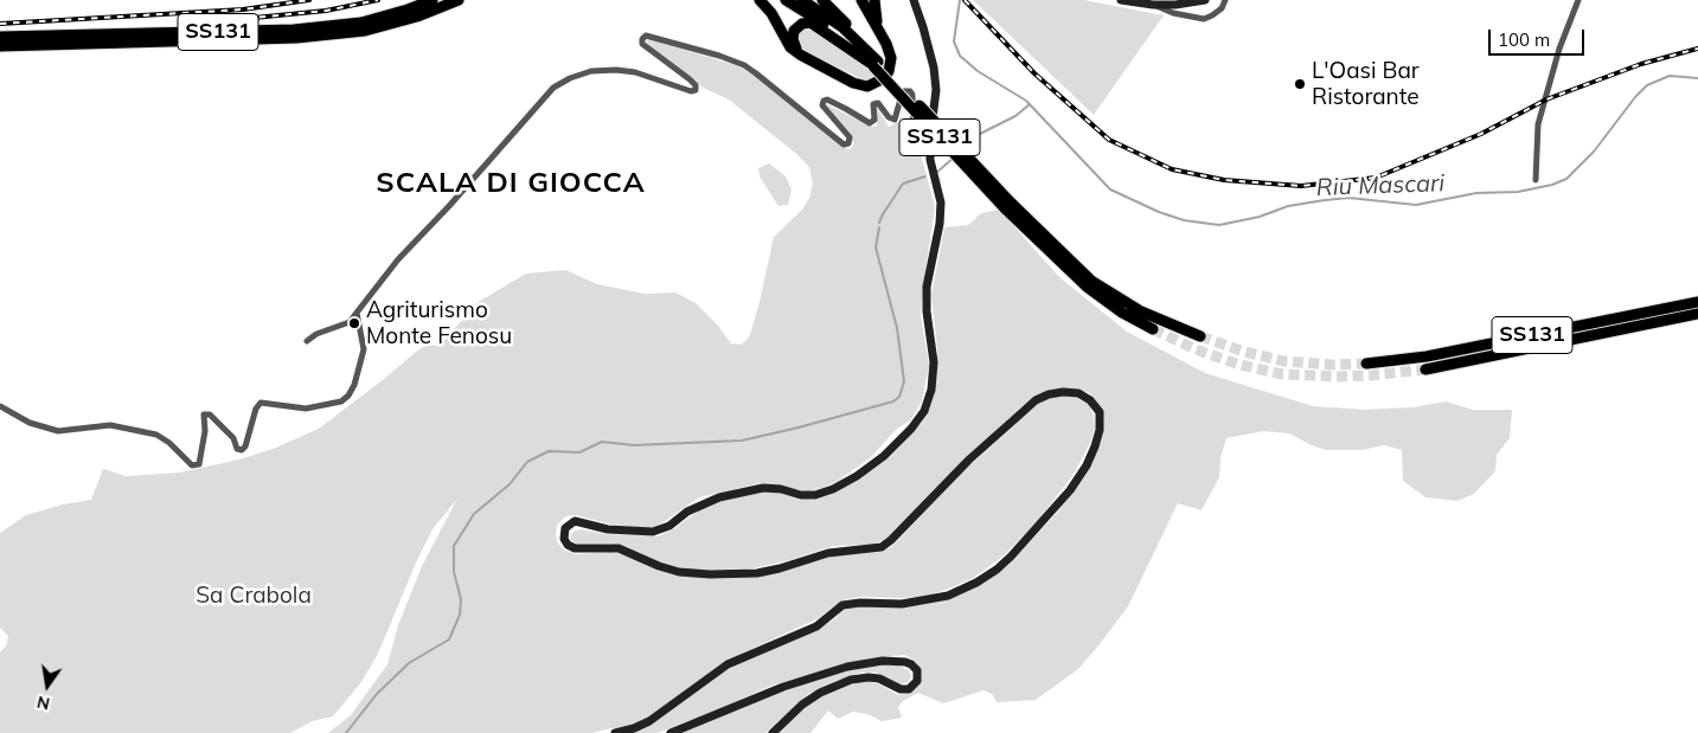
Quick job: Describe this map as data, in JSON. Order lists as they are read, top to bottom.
{
  "streets": {
    "highway": ["SS131"]
  },
  "districts": ["SCALA DI GIOCCA"],
  "water": ["Riu Mascari"],
  "parks": ["Sa Crabola"],
  "places": ["L'Oasi Bar Ristorante", "Agriturismo Monte Fenosu"],
  "scale_bar": "100 m",
  "north": "bottom"
}
